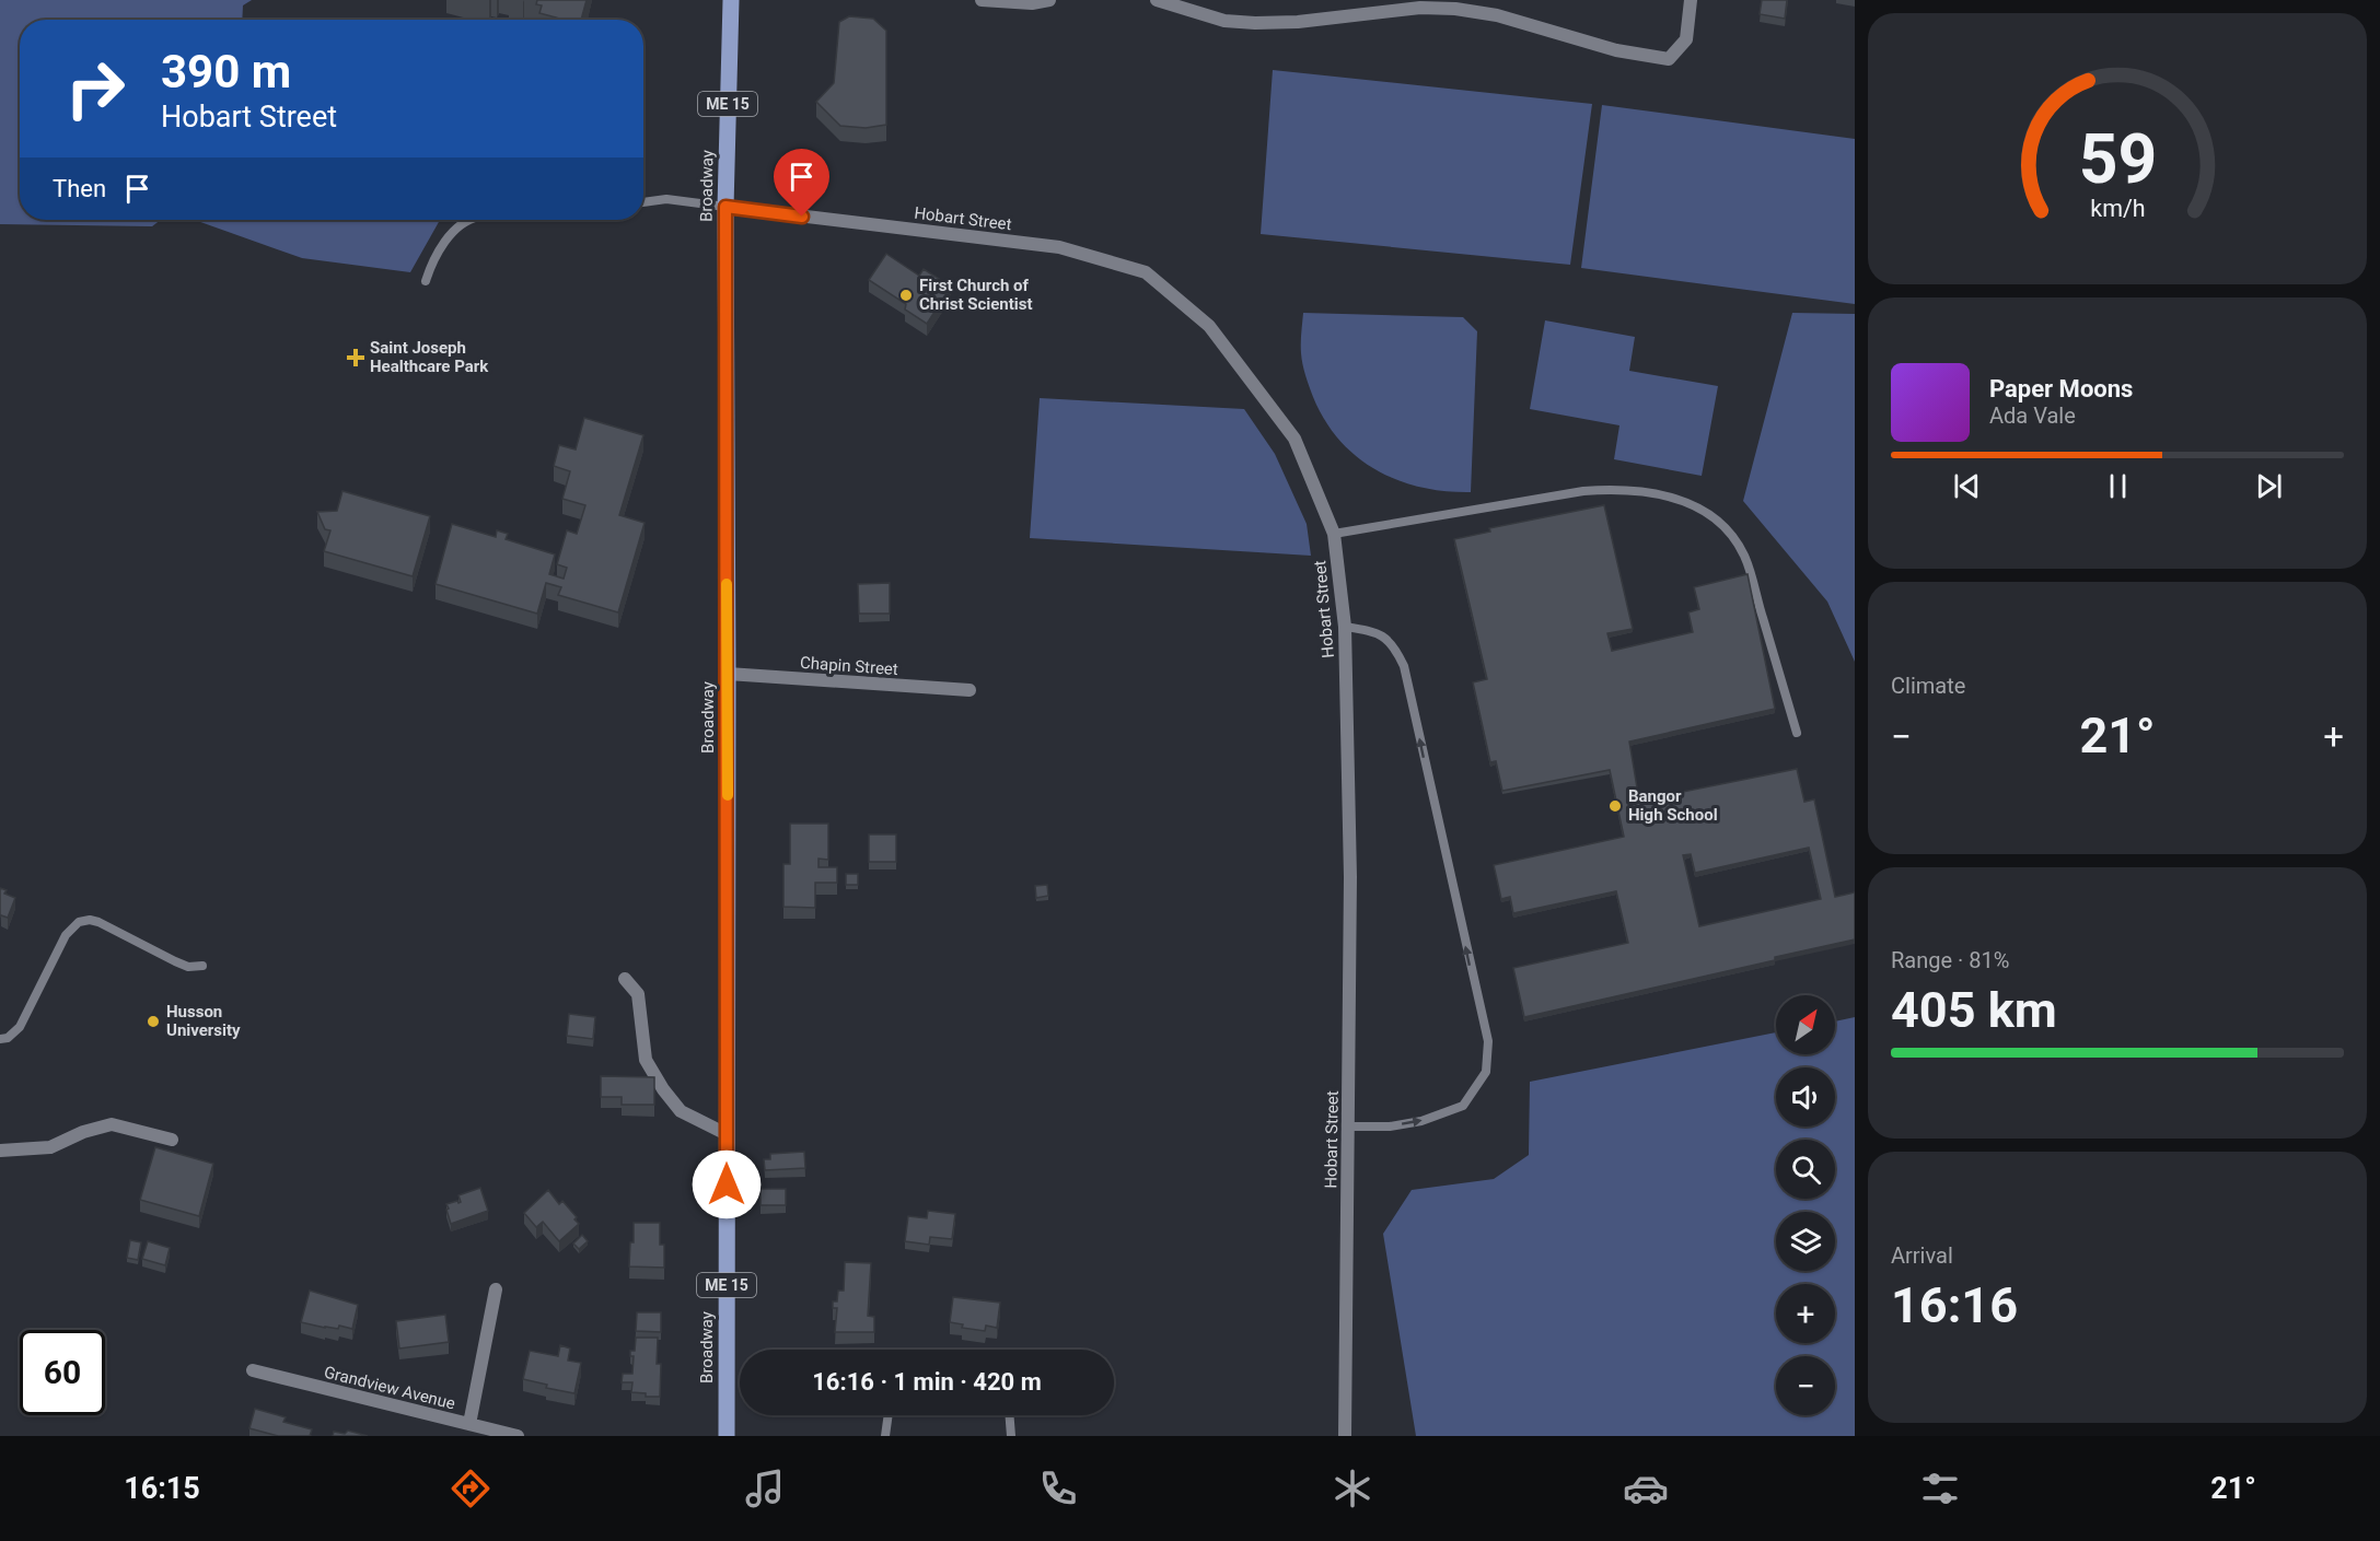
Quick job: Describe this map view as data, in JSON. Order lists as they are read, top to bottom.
{
  "streets": {
    "main road": ["ME 15", "Broadway"],
    "street": ["Hobart Street", "Chapin Street", "Grandview Avenue"]
  },
  "crossings": [
    ["Broadway", "Hobart Street"],
    ["Broadway", "Chapin Street"]
  ],
  "places": {
    "other": ["First Church of Christ Scientist", "Bangor High School", "Husson University"],
    "health": ["Saint Joseph Healthcare Park"]
  },
  "north": "top right",
  "page": {
    "turn": ["390 m", "Hobart Street"],
    "then": "Then",
    "song": ["Paper Moons", "Ada Vale"],
    "tile": [
      "Climate",
      ["Range · 81%", "405 km"],
      ["Arrival", "16:16"]
    ],
    "heat": ["−", "21°", "+"],
    "map_buttons": ["+", "−"],
    "limit": "60",
    "trip": "16:16 · 1 min · 420 m",
    "tabs": ["16:15", "21°"],
    "gauge": ["59", "km/h"]
  }
}
